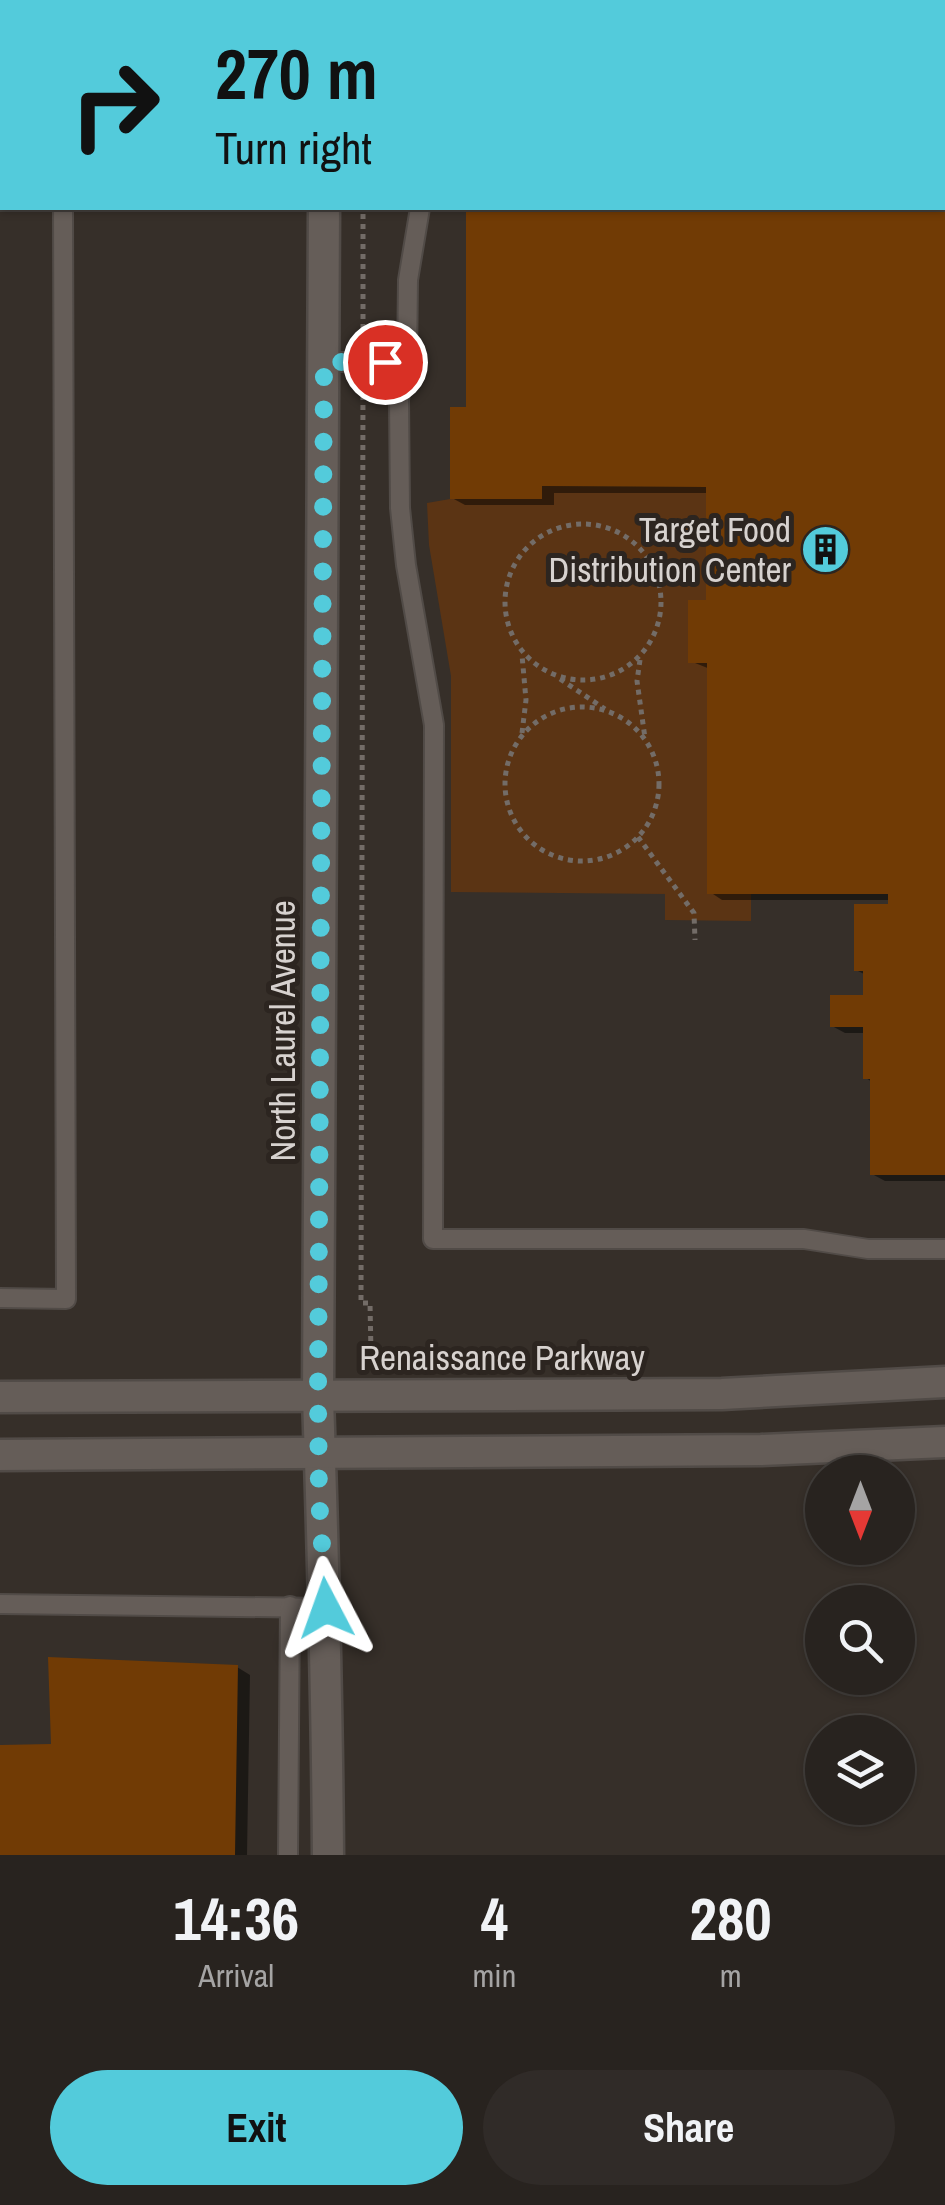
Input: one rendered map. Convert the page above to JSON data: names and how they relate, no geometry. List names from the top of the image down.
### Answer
{
  "streets": {
    "street": ["North Laurel Avenue", "Renaissance Parkway"]
  },
  "crossings": [
    ["North Laurel Avenue", "Renaissance Parkway"]
  ],
  "places": {
    "building": ["Target Food Distribution Center"]
  },
  "north": "bottom",
  "page": {
    "turn": ["270 m", "Turn right"],
    "eta": [
      "14:36",
      "Arrival",
      "4",
      "min",
      "280",
      "m"
    ],
    "buttons": ["Exit", "Share"]
  }
}
